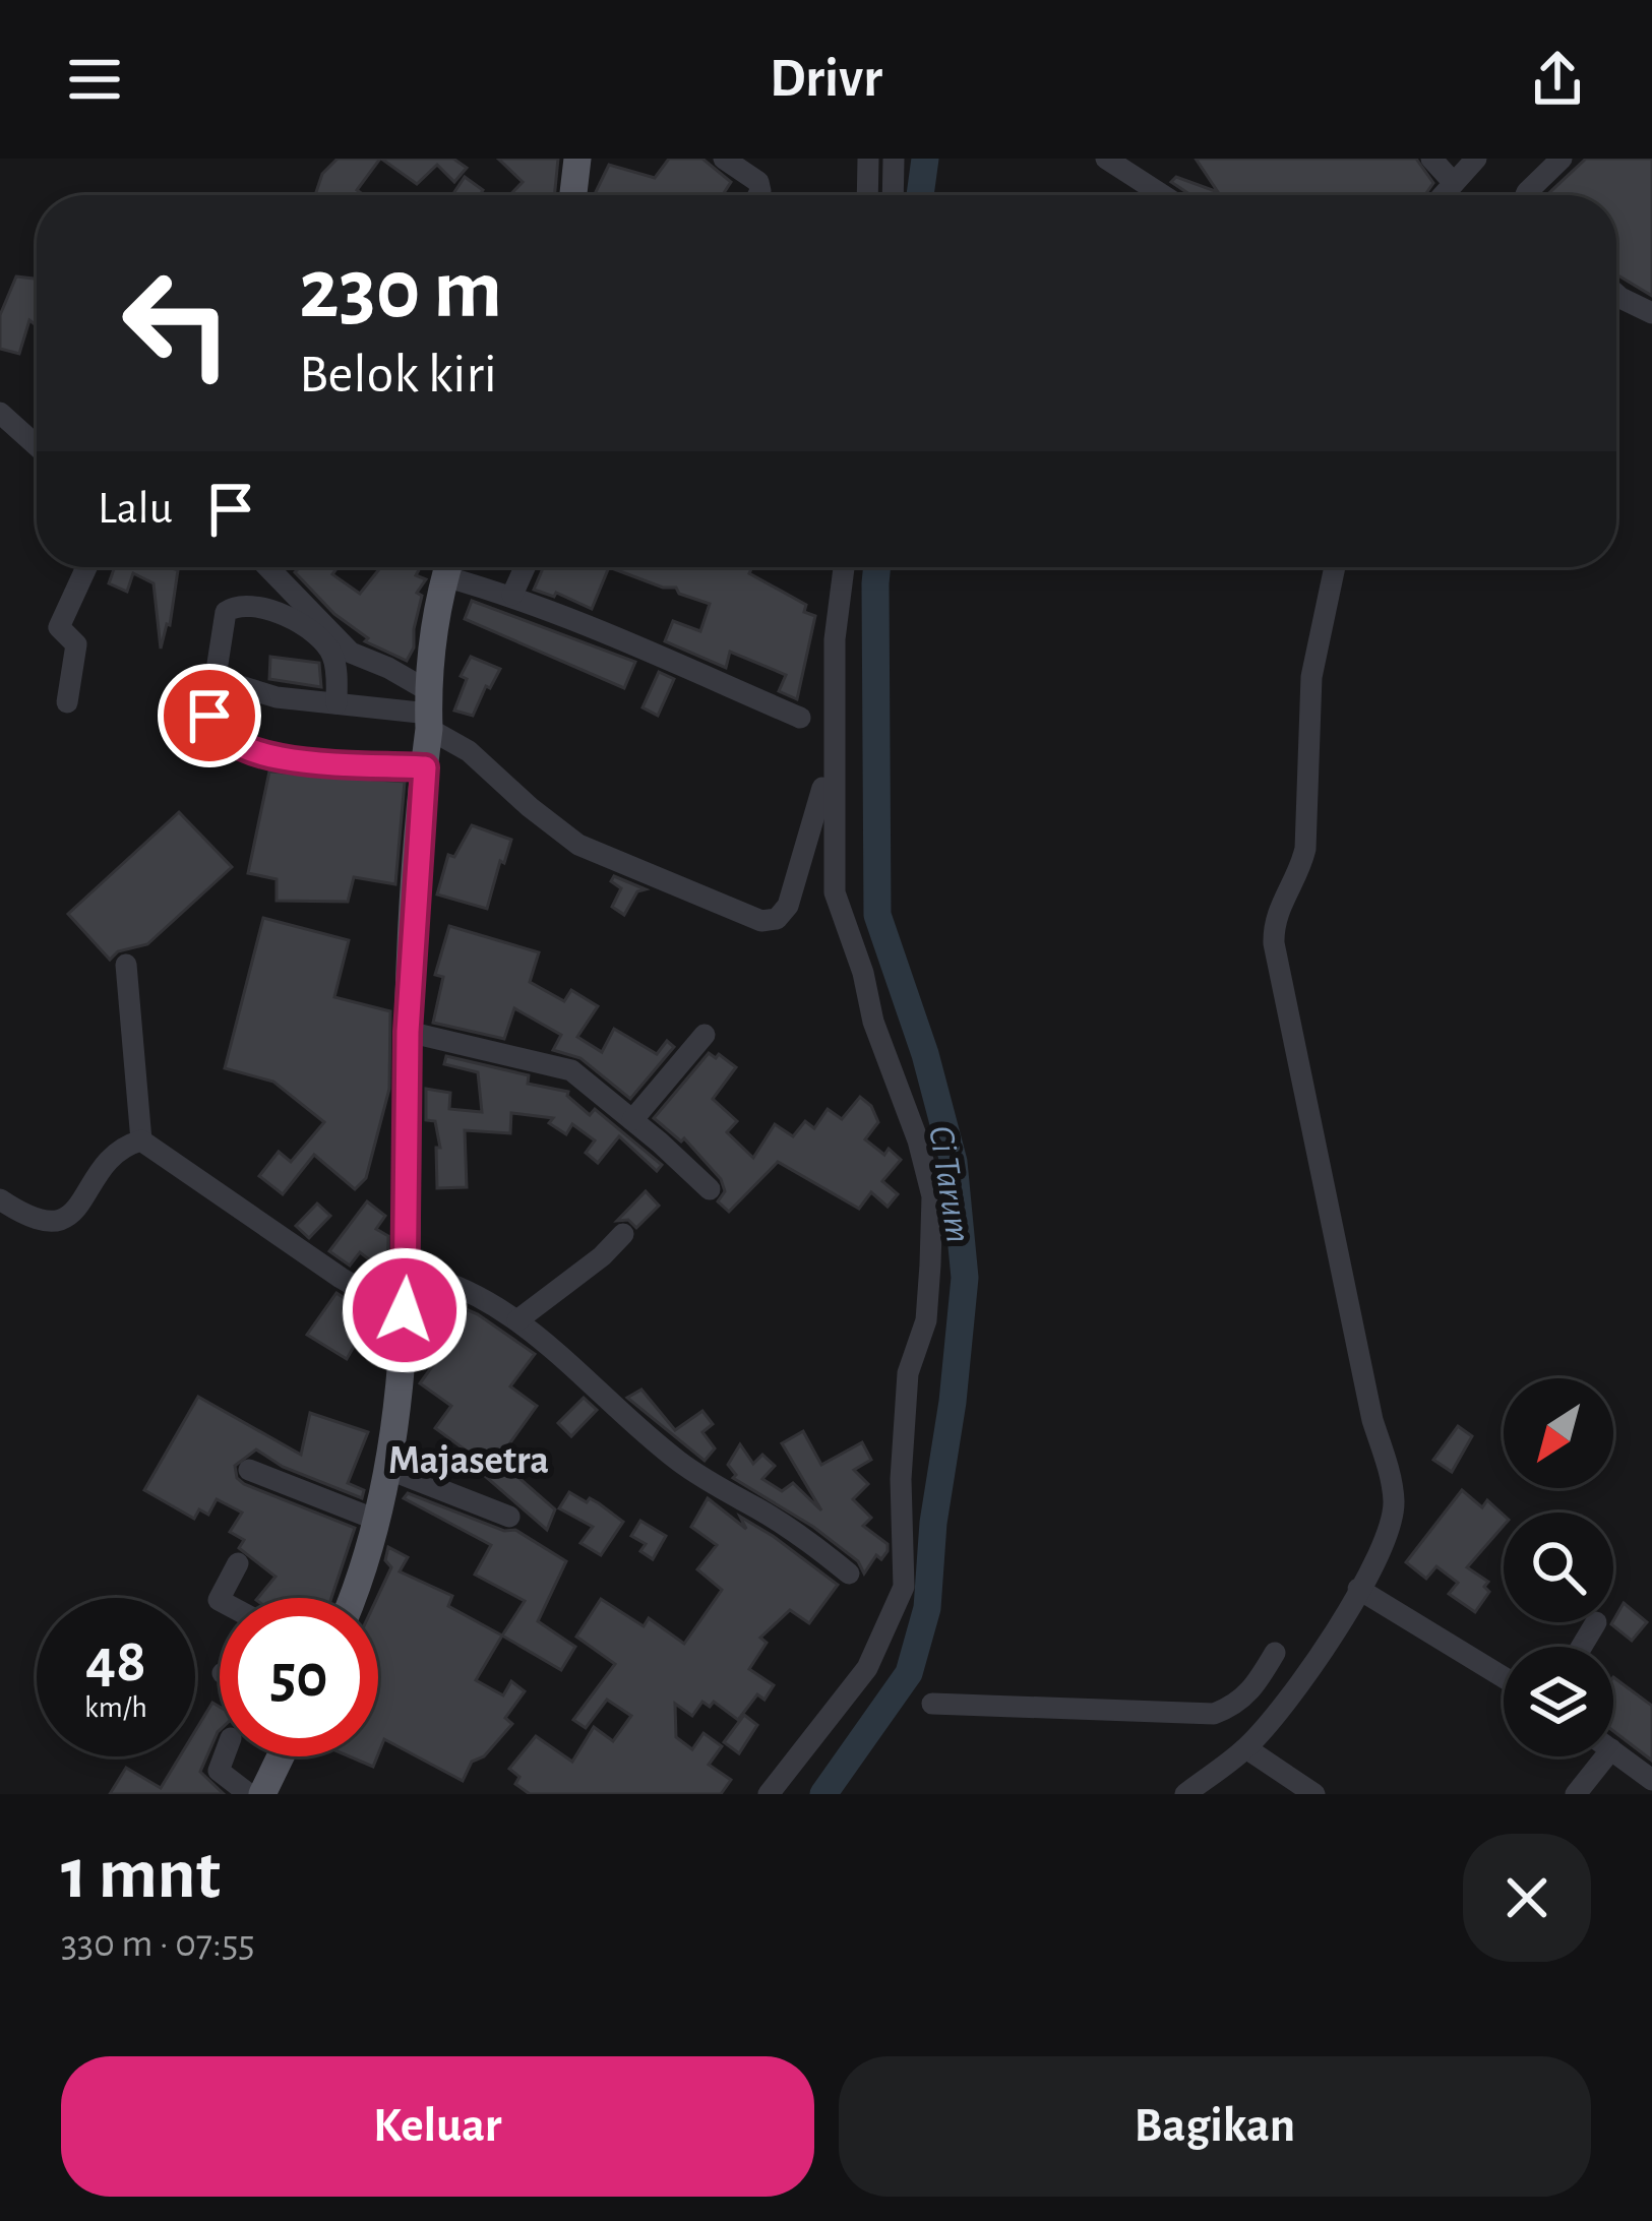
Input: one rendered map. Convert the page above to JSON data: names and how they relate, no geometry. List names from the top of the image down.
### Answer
{
  "districts": ["Majasetra"],
  "water": ["Ci Tarum"],
  "north": "bottom left",
  "page": {
    "header": "Drivr",
    "turn": ["230 m", "Belok kiri"],
    "then": "Lalu",
    "speed": "48 km/h",
    "limit": "50",
    "heading": ["1 mnt", "330 m · 07:55"],
    "buttons": ["Keluar", "Bagikan"]
  }
}
